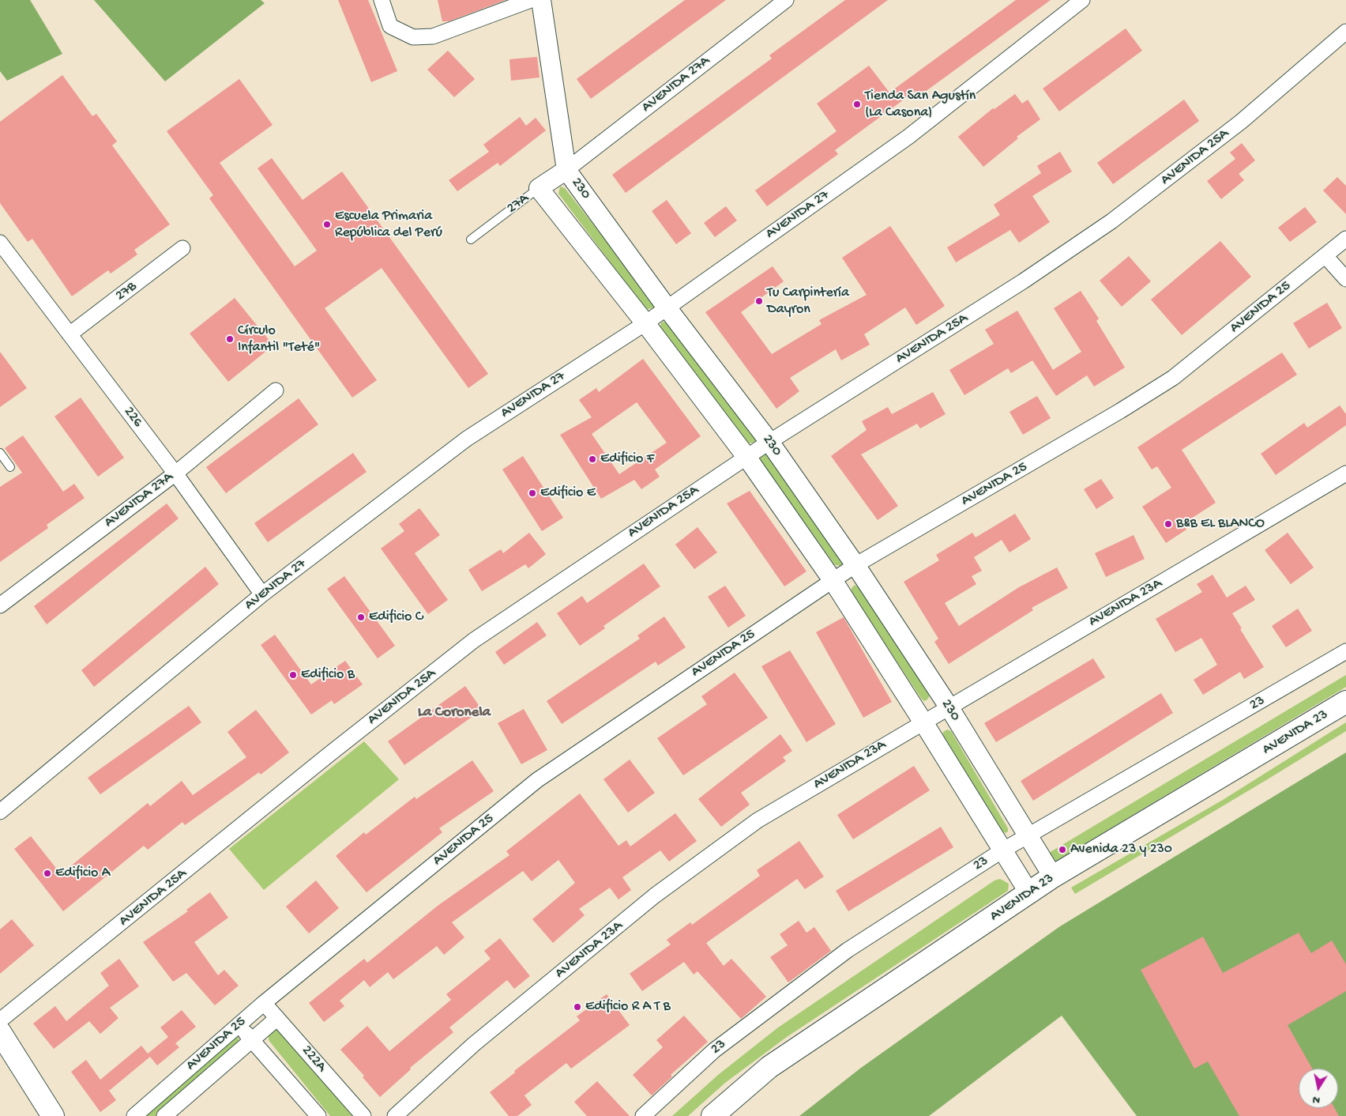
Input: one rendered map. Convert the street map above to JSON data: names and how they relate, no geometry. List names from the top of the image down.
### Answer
{
  "streets": {
    "main road": ["AVENIDA 23"],
    "street": [
      "AVENIDA 27A",
      "AVENIDA 25A",
      "230",
      "27A",
      "AVENIDA 27",
      "27B",
      "AVENIDA 25",
      "226",
      "AVENIDA 23A",
      "23",
      "222A"
    ]
  },
  "crossings": [
    ["AVENIDA 27A", "230"],
    ["AVENIDA 27A", "27A"],
    ["AVENIDA 27A", "226"],
    ["AVENIDA 25A", "230"],
    ["230", "27A"],
    ["230", "AVENIDA 27"],
    ["230", "AVENIDA 25"],
    ["230", "AVENIDA 23A"],
    ["230", "23"],
    ["230", "AVENIDA 23"],
    ["AVENIDA 27", "226"],
    ["27B", "226"],
    ["AVENIDA 25", "222A"]
  ],
  "districts": ["La Coronela"],
  "places": [
    "Tienda San Agustín (La Casona)",
    "Escuela Primaria República del Perú",
    "Tu Carpintería Dayron",
    "Círculo Infantil \"Teté\"",
    "Edificio F",
    "Edificio E",
    "B&B EL BLANCO",
    "Edificio C",
    "Edificio B",
    "Avenida 23 y 230",
    "Edificio A",
    "Edificio R A T B"
  ],
  "north": "bottom"
}
